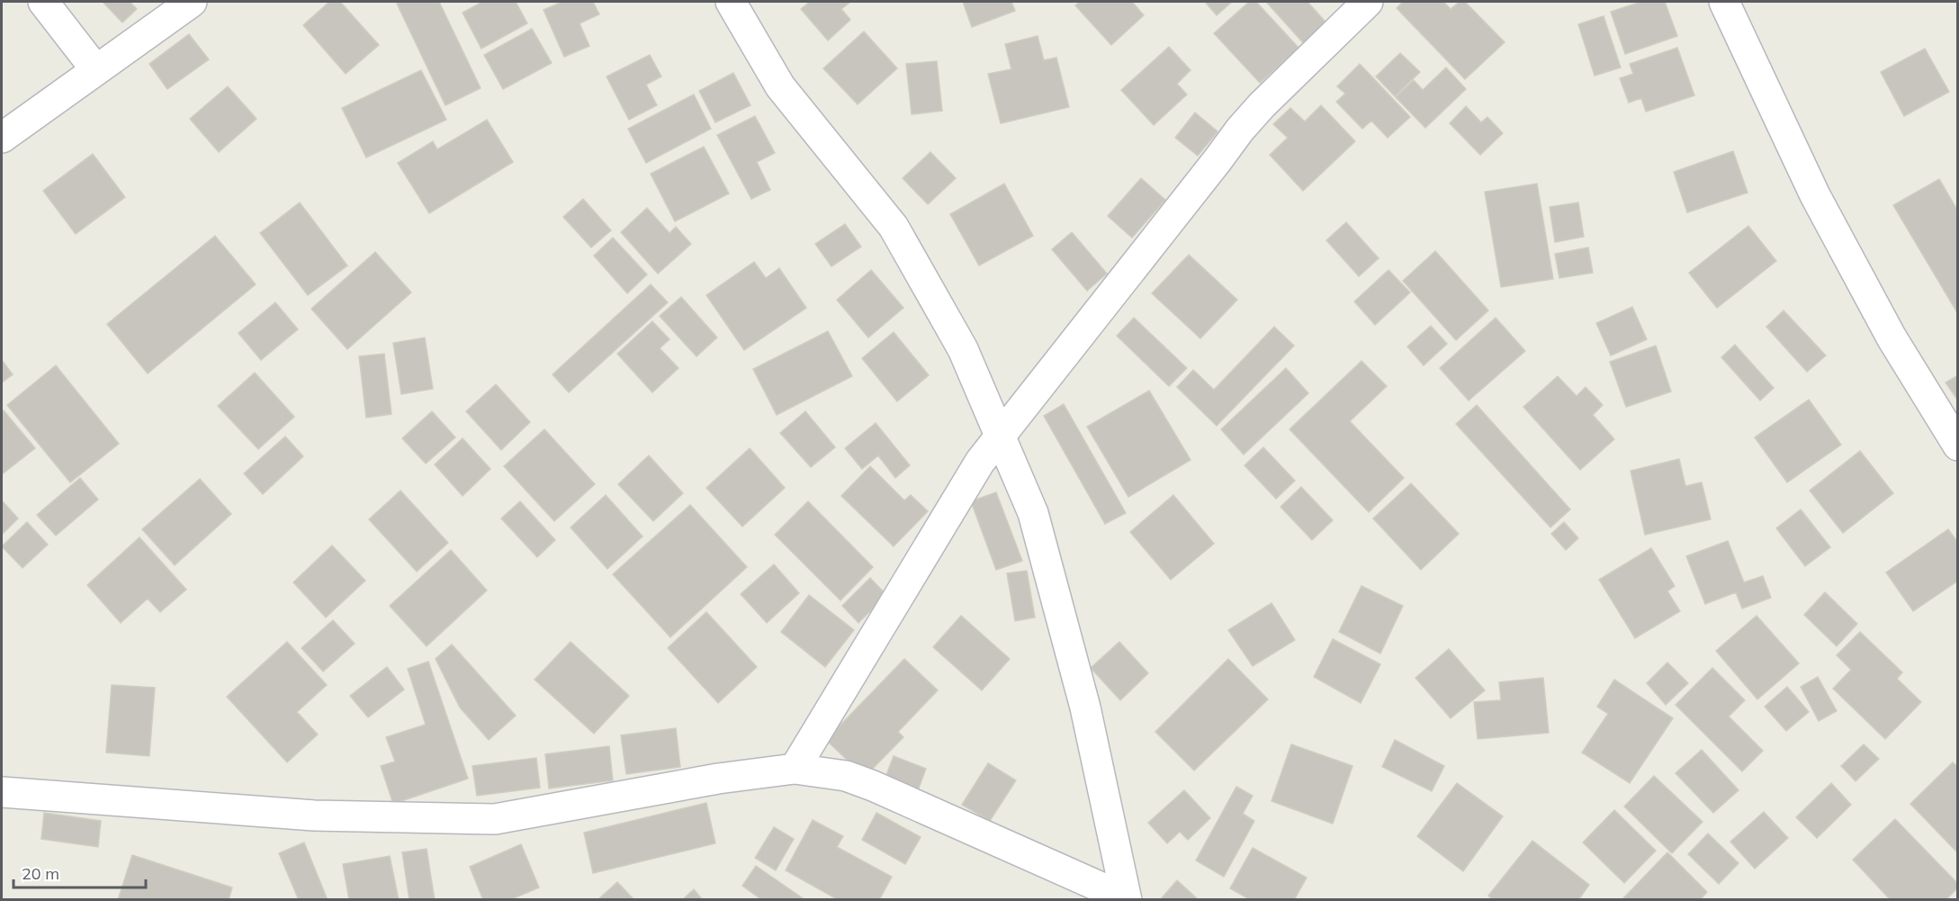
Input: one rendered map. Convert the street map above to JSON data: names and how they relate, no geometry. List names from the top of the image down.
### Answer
{
  "scale_bar": "20 m"
}
